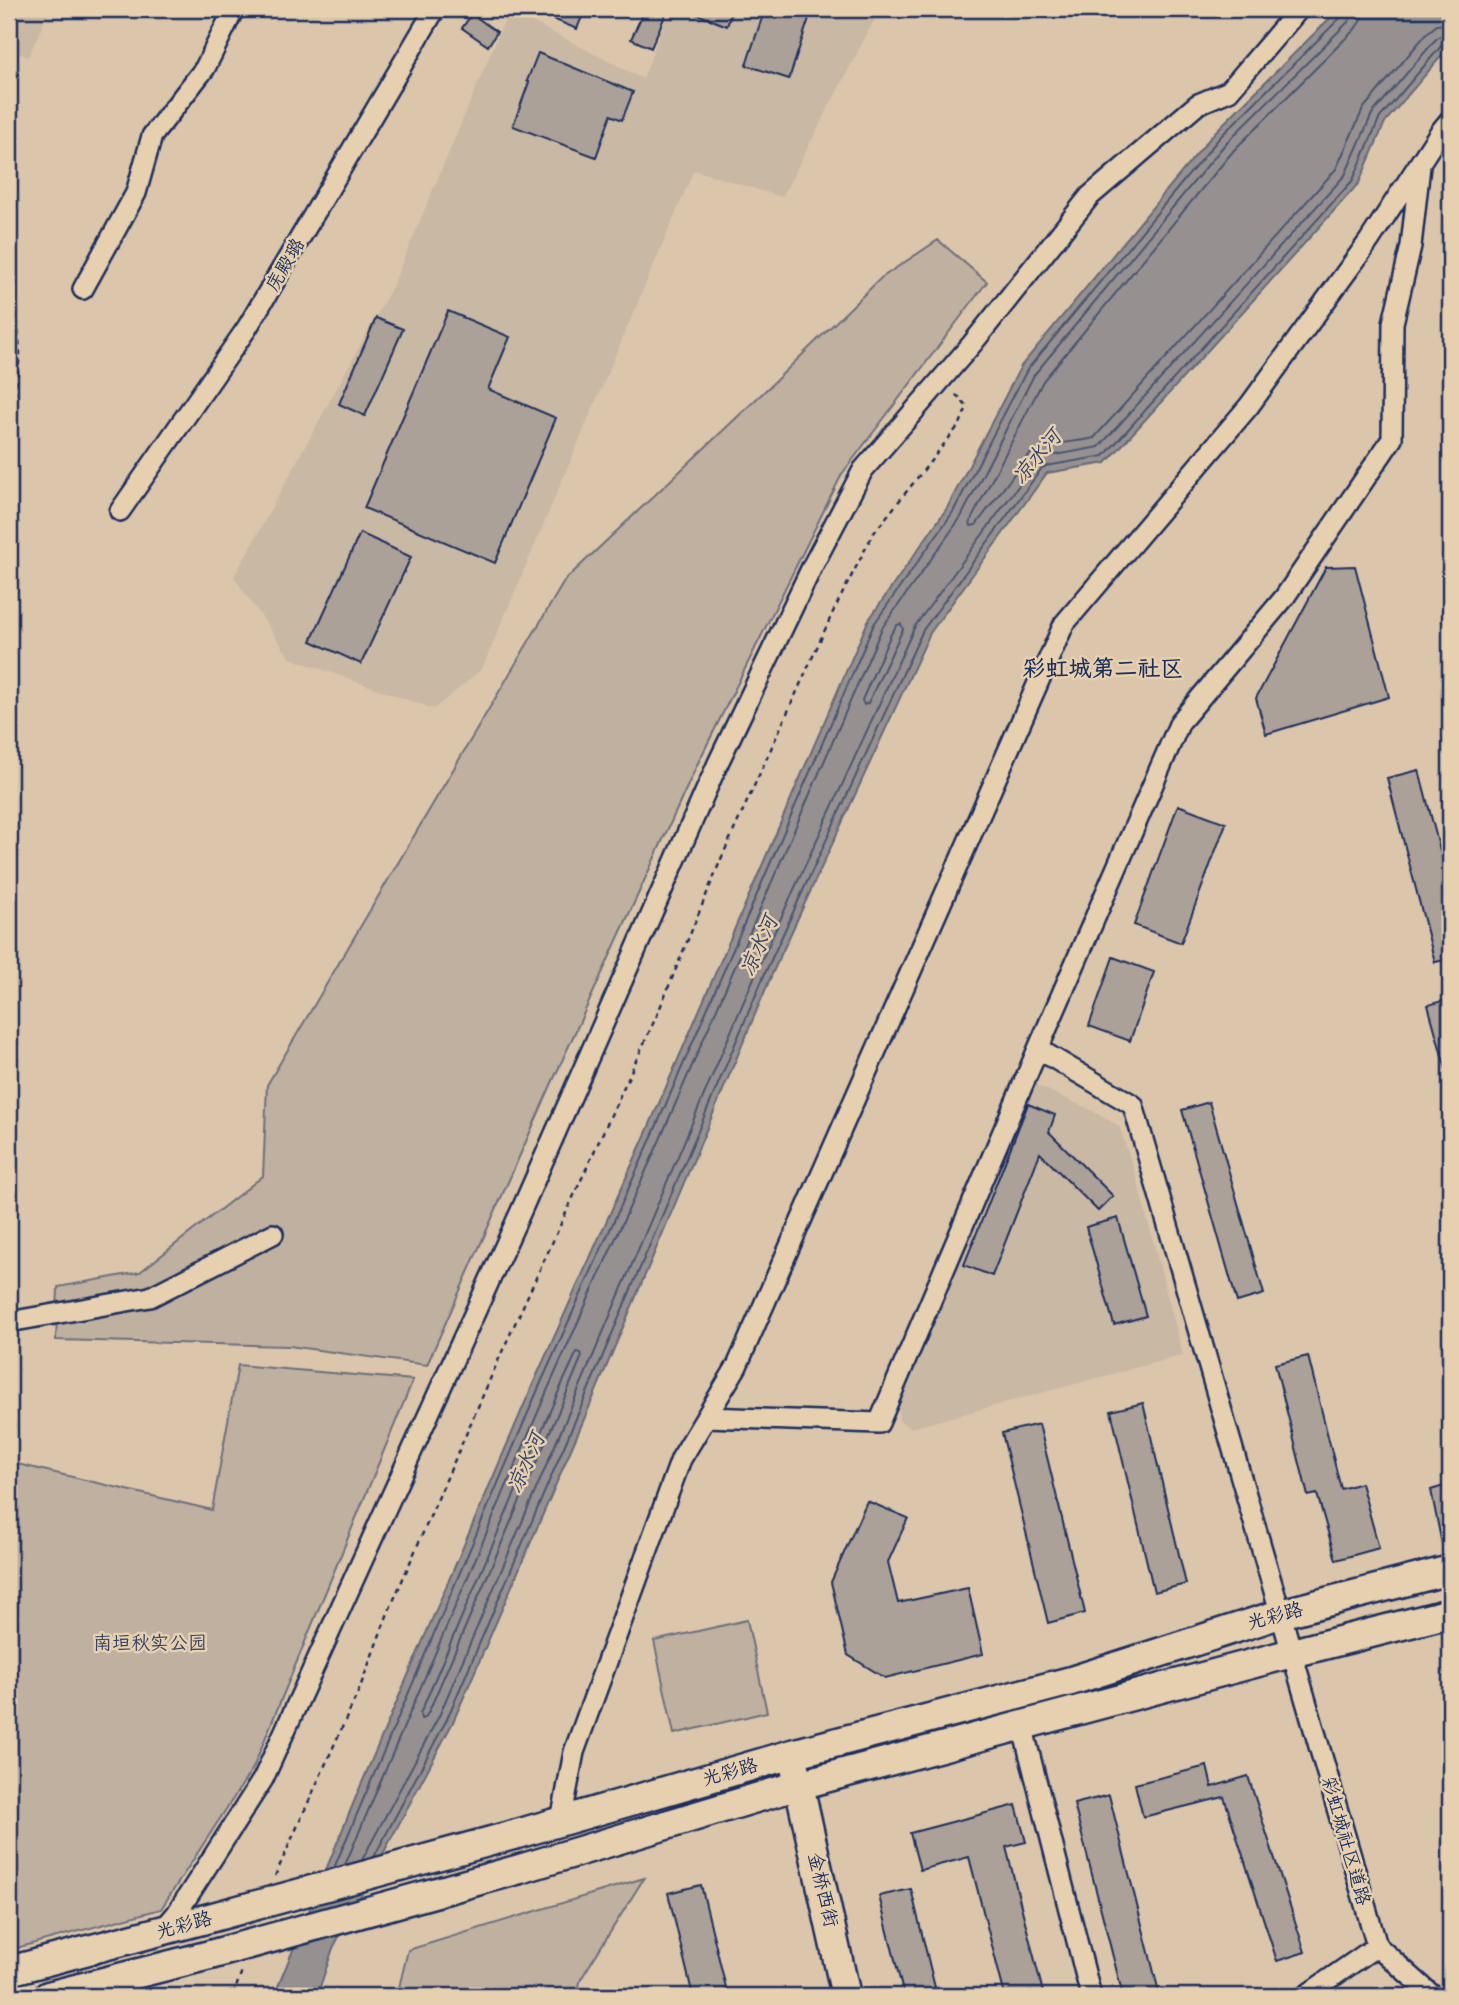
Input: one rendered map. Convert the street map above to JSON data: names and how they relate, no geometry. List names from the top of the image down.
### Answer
{
  "streets": {
    "main road": ["光彩路", "金桥西街"],
    "street": ["庑殿璐", "彩虹城社区道路"]
  },
  "crossings": [
    ["光彩路", "彩虹城社区道路"],
    ["光彩路", "金桥西街"]
  ],
  "districts": ["彩虹城第二社区"],
  "water": ["凉水河"],
  "parks": ["南垣秋实公园"]
}
